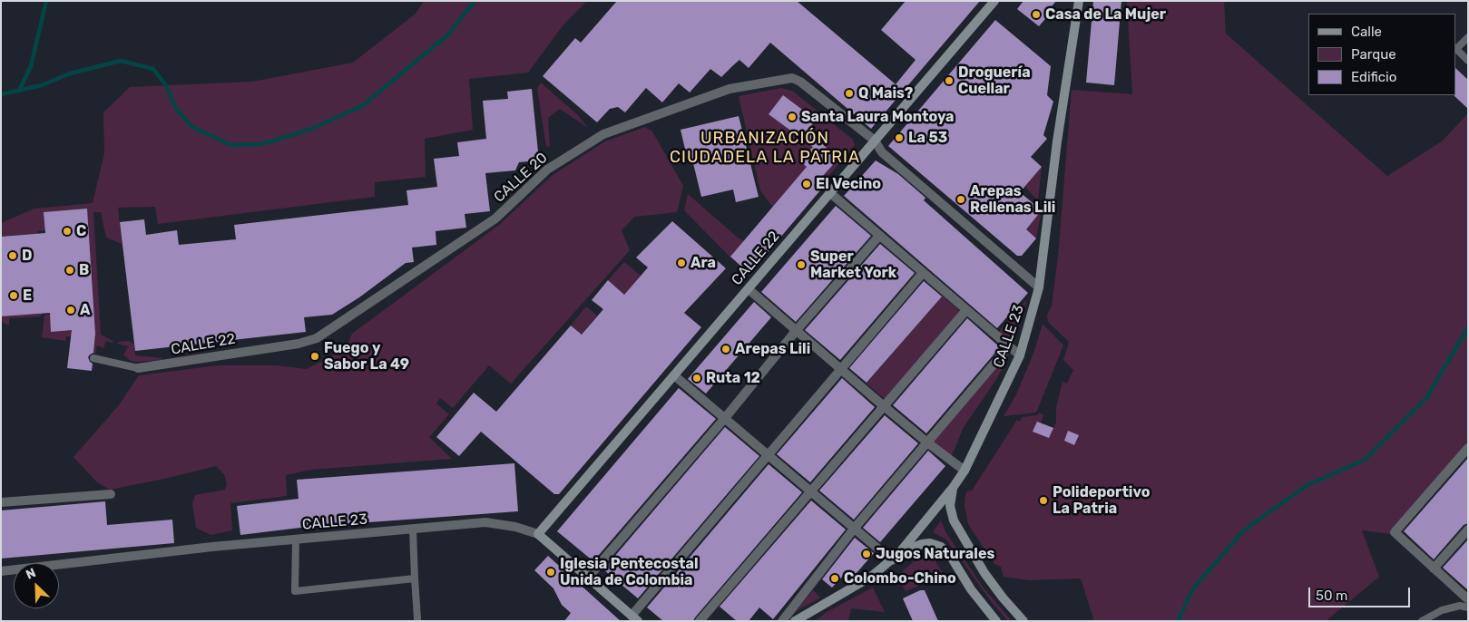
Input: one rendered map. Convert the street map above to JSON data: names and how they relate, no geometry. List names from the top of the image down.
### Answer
{
  "streets": {
    "main road": ["CALLE 22", "CALLE 23"],
    "street": ["CALLE 20"]
  },
  "crossings": [
    ["CALLE 20", "CALLE 22"],
    ["CALLE 22", "CALLE 23"]
  ],
  "districts": ["URBANIZACIÓN CIUDADELA LA PATRIA"],
  "places": [
    "Casa de La Mujer",
    "Droguería Cuellar",
    "Q Mais?",
    "Santa Laura Montoya",
    "La 53",
    "El Vecino",
    "Arepas Rellenas Lili",
    "C",
    "D",
    "Ara",
    "Super Market York",
    "B",
    "E",
    "A",
    "Arepas Lili",
    "Fuego y Sabor La 49",
    "Ruta 12",
    "Polideportivo La Patria",
    "Jugos Naturales",
    "Iglesia Pentecostal Unida de Colombia",
    "Colombo-Chino"
  ],
  "legend": ["Calle", "Parque", "Edificio"],
  "scale_bar": "50 m",
  "north": "top left"
}
